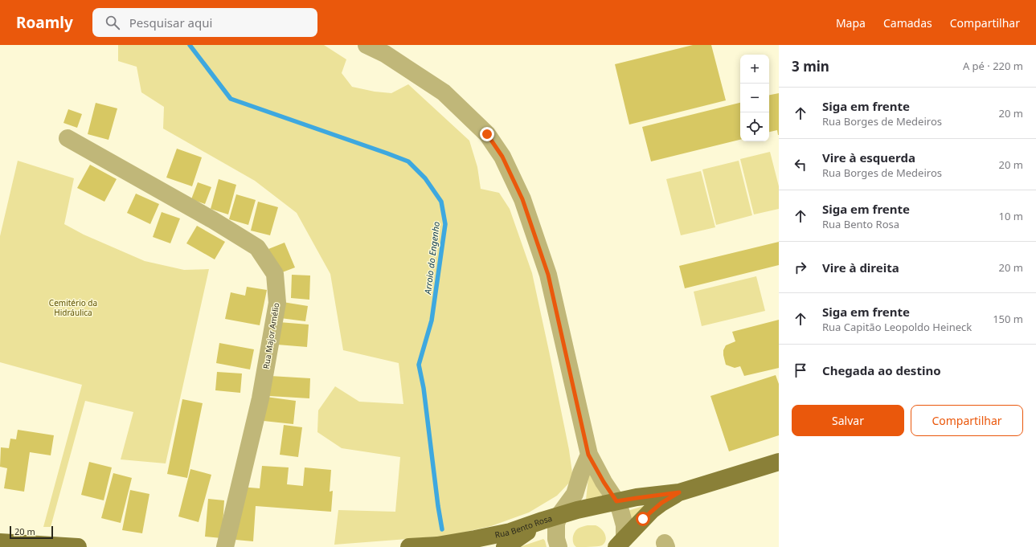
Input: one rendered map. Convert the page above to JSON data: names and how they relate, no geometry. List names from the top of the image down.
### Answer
{
  "streets": {
    "main road": ["Rua Bento Rosa"],
    "street": ["Rua Major Amélio"]
  },
  "water": ["Arroio do Engenho"],
  "parks": ["Cemitério da Hidráulica"],
  "scale_bar": "20 m",
  "page": {
    "header": "Roamly",
    "search": "Pesquisar aqui",
    "nav": ["Mapa", "Camadas", "Compartilhar"],
    "heading": ["3 min", "A pé · 220 m"],
    "map_buttons": ["+", "−"],
    "list": [
      ["Siga em frente", "Rua Borges de Medeiros", "20 m"],
      ["Vire à esquerda", "Rua Borges de Medeiros", "20 m"],
      ["Siga em frente", "Rua Bento Rosa", "10 m"],
      ["Vire à direita", "20 m"],
      ["Siga em frente", "Rua Capitão Leopoldo Heineck", "150 m"],
      "Chegada ao destino"
    ],
    "buttons": ["Salvar", "Compartilhar"],
    "scale": "20 m"
  }
}
